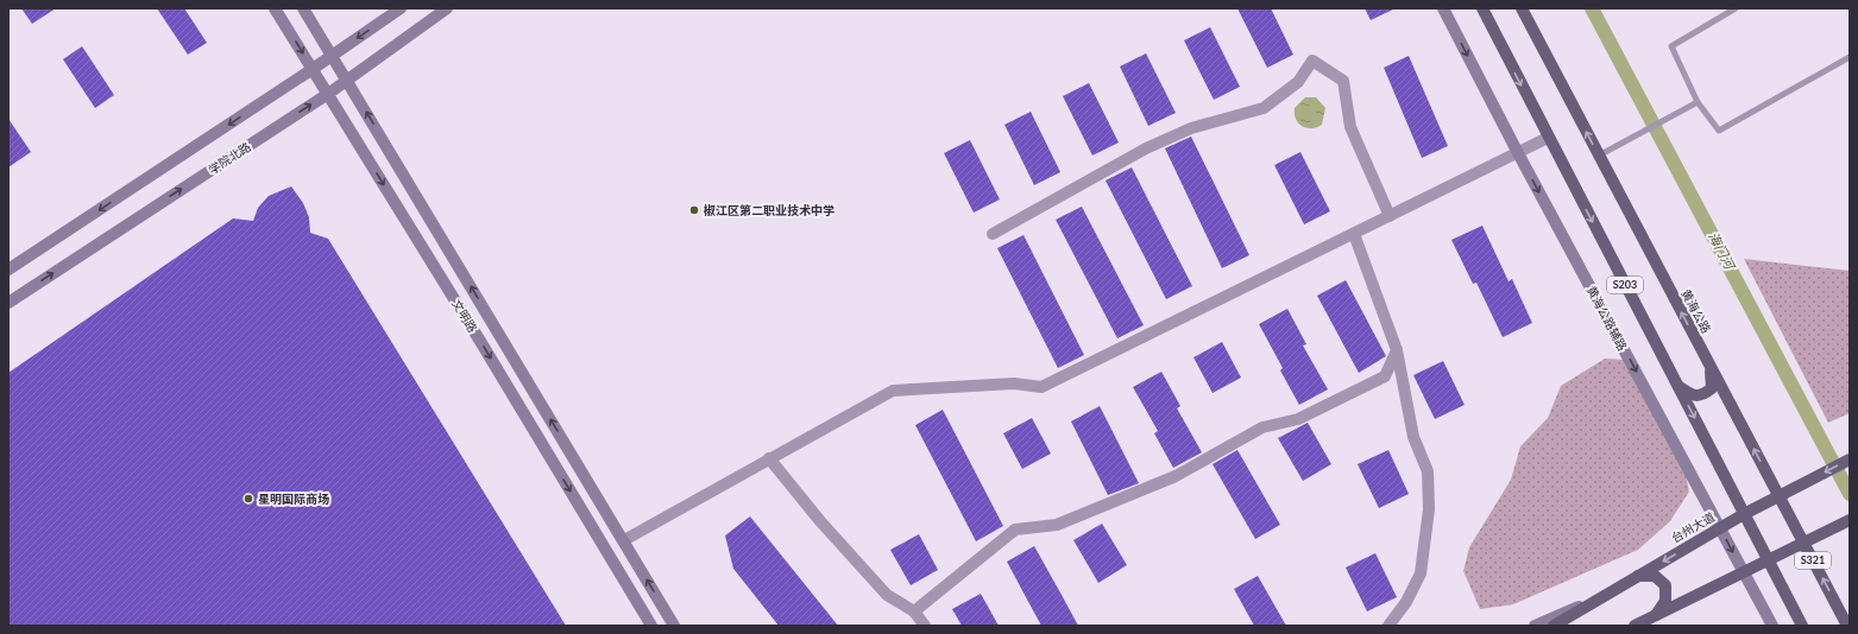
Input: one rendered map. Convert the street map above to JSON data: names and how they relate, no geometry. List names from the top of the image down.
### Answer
{
  "streets": {
    "main road": [
      "学院北路",
      "S203",
      "黄海公路",
      "文明路",
      "黄海公路辅路",
      "台州大道",
      "S321"
    ]
  },
  "crossings": [
    ["学院北路", "文明路"],
    ["S203", "台州大道"],
    ["黄海公路", "台州大道"],
    ["黄海公路辅路", "台州大道"]
  ],
  "water": ["海门河"],
  "places": ["椒江区第二职业技术中学", "星明国际商场"]
}
